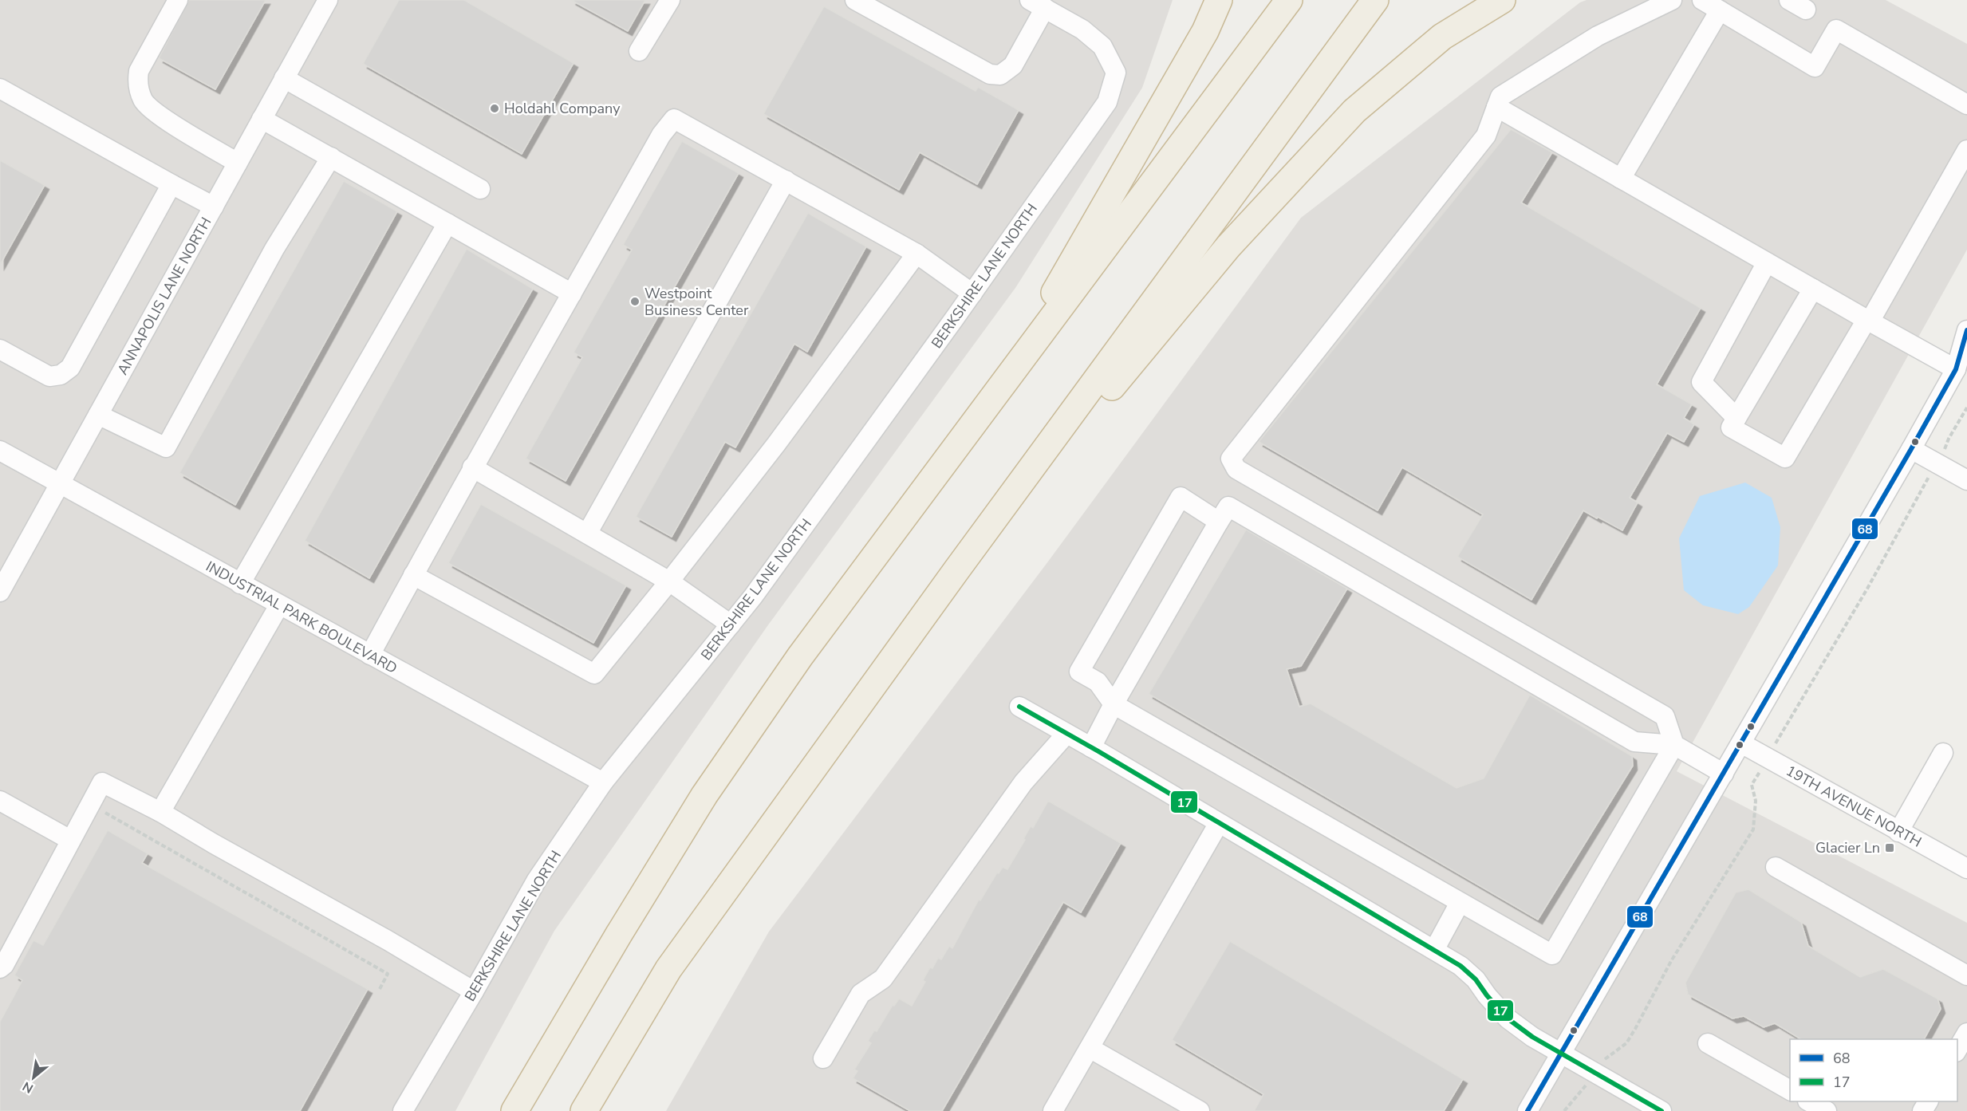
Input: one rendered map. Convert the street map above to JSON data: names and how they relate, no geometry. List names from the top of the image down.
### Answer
{
  "streets": {
    "street": [
      "BERKSHIRE LANE NORTH",
      "ANNAPOLIS LANE NORTH",
      "INDUSTRIAL PARK BOULEVARD",
      "19TH AVENUE NORTH"
    ]
  },
  "crossings": [
    ["BERKSHIRE LANE NORTH", "INDUSTRIAL PARK BOULEVARD"],
    ["ANNAPOLIS LANE NORTH", "INDUSTRIAL PARK BOULEVARD"]
  ],
  "places": {
    "other": ["Holdahl Company", "Westpoint Business Center"],
    "transit": ["Glacier Ln"]
  },
  "lines": ["transit line 68", "transit line 17"],
  "legend": ["68", "17"],
  "north": "bottom left"
}
